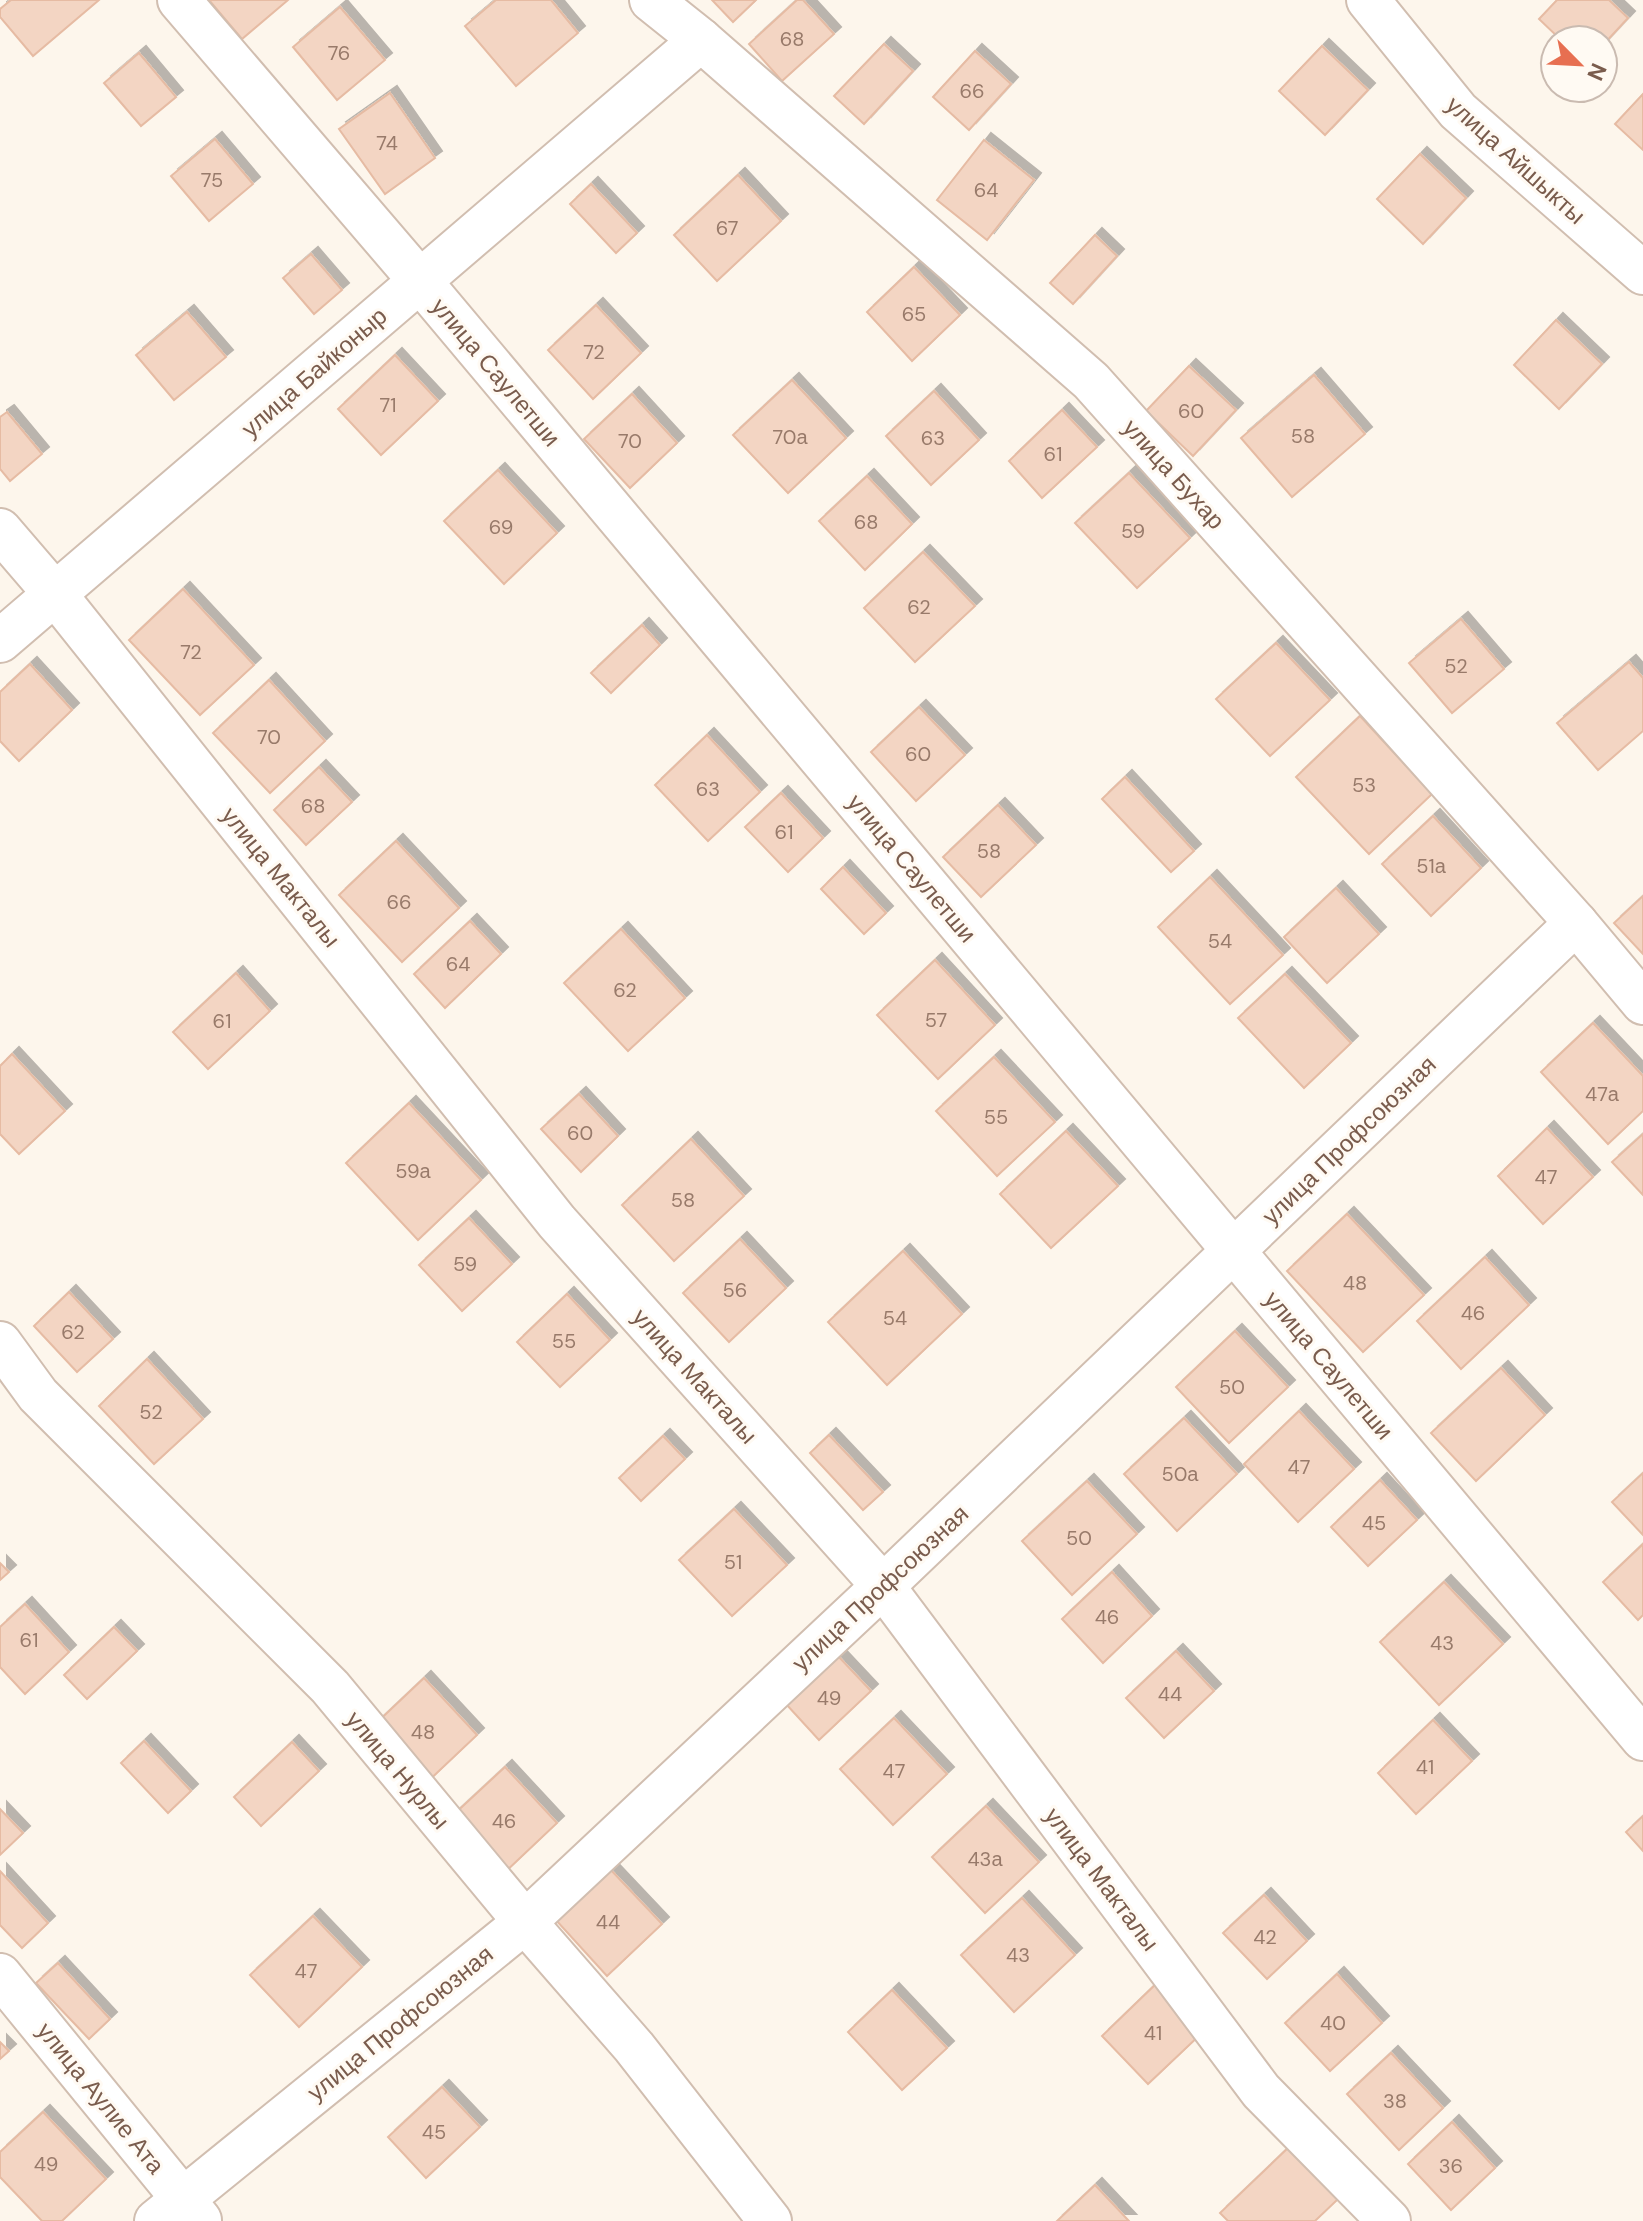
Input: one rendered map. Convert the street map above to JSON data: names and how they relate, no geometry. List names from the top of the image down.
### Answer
{
  "streets": {
    "street": [
      "улица Айшыкты",
      "улица Байконыр",
      "улица Саулетши",
      "улица Бухар",
      "улица Макталы",
      "улица Профсоюзная",
      "улица Нурлы",
      "улица Аулие Ата"
    ]
  },
  "crossings": [
    ["улица Байконыр", "улица Саулетши"],
    ["улица Байконыр", "улица Бухар"],
    ["улица Байконыр", "улица Макталы"],
    ["улица Саулетши", "улица Профсоюзная"],
    ["улица Бухар", "улица Профсоюзная"],
    ["улица Макталы", "улица Профсоюзная"],
    ["улица Профсоюзная", "улица Нурлы"],
    ["улица Профсоюзная", "улица Аулие Ата"]
  ],
  "house_numbers": [
    "68",
    "76",
    "66",
    "74",
    "75",
    "64",
    "67",
    "65",
    "72",
    "71",
    "60",
    "58",
    "70а",
    "63",
    "70",
    "61",
    "68",
    "69",
    "59",
    "62",
    "72",
    "52",
    "70",
    "60",
    "53",
    "63",
    "68",
    "61",
    "58",
    "51а",
    "66",
    "54",
    "64",
    "62",
    "57",
    "61",
    "47а",
    "55",
    "60",
    "59а",
    "47",
    "58",
    "59",
    "48",
    "56",
    "46",
    "54",
    "62",
    "55",
    "50",
    "52",
    "47",
    "50а",
    "45",
    "50",
    "51",
    "46",
    "61",
    "43",
    "44",
    "49",
    "48",
    "41",
    "47",
    "46",
    "43а",
    "44",
    "42",
    "43",
    "47",
    "40",
    "41",
    "38",
    "45",
    "49",
    "36"
  ],
  "north": "bottom right"
}
